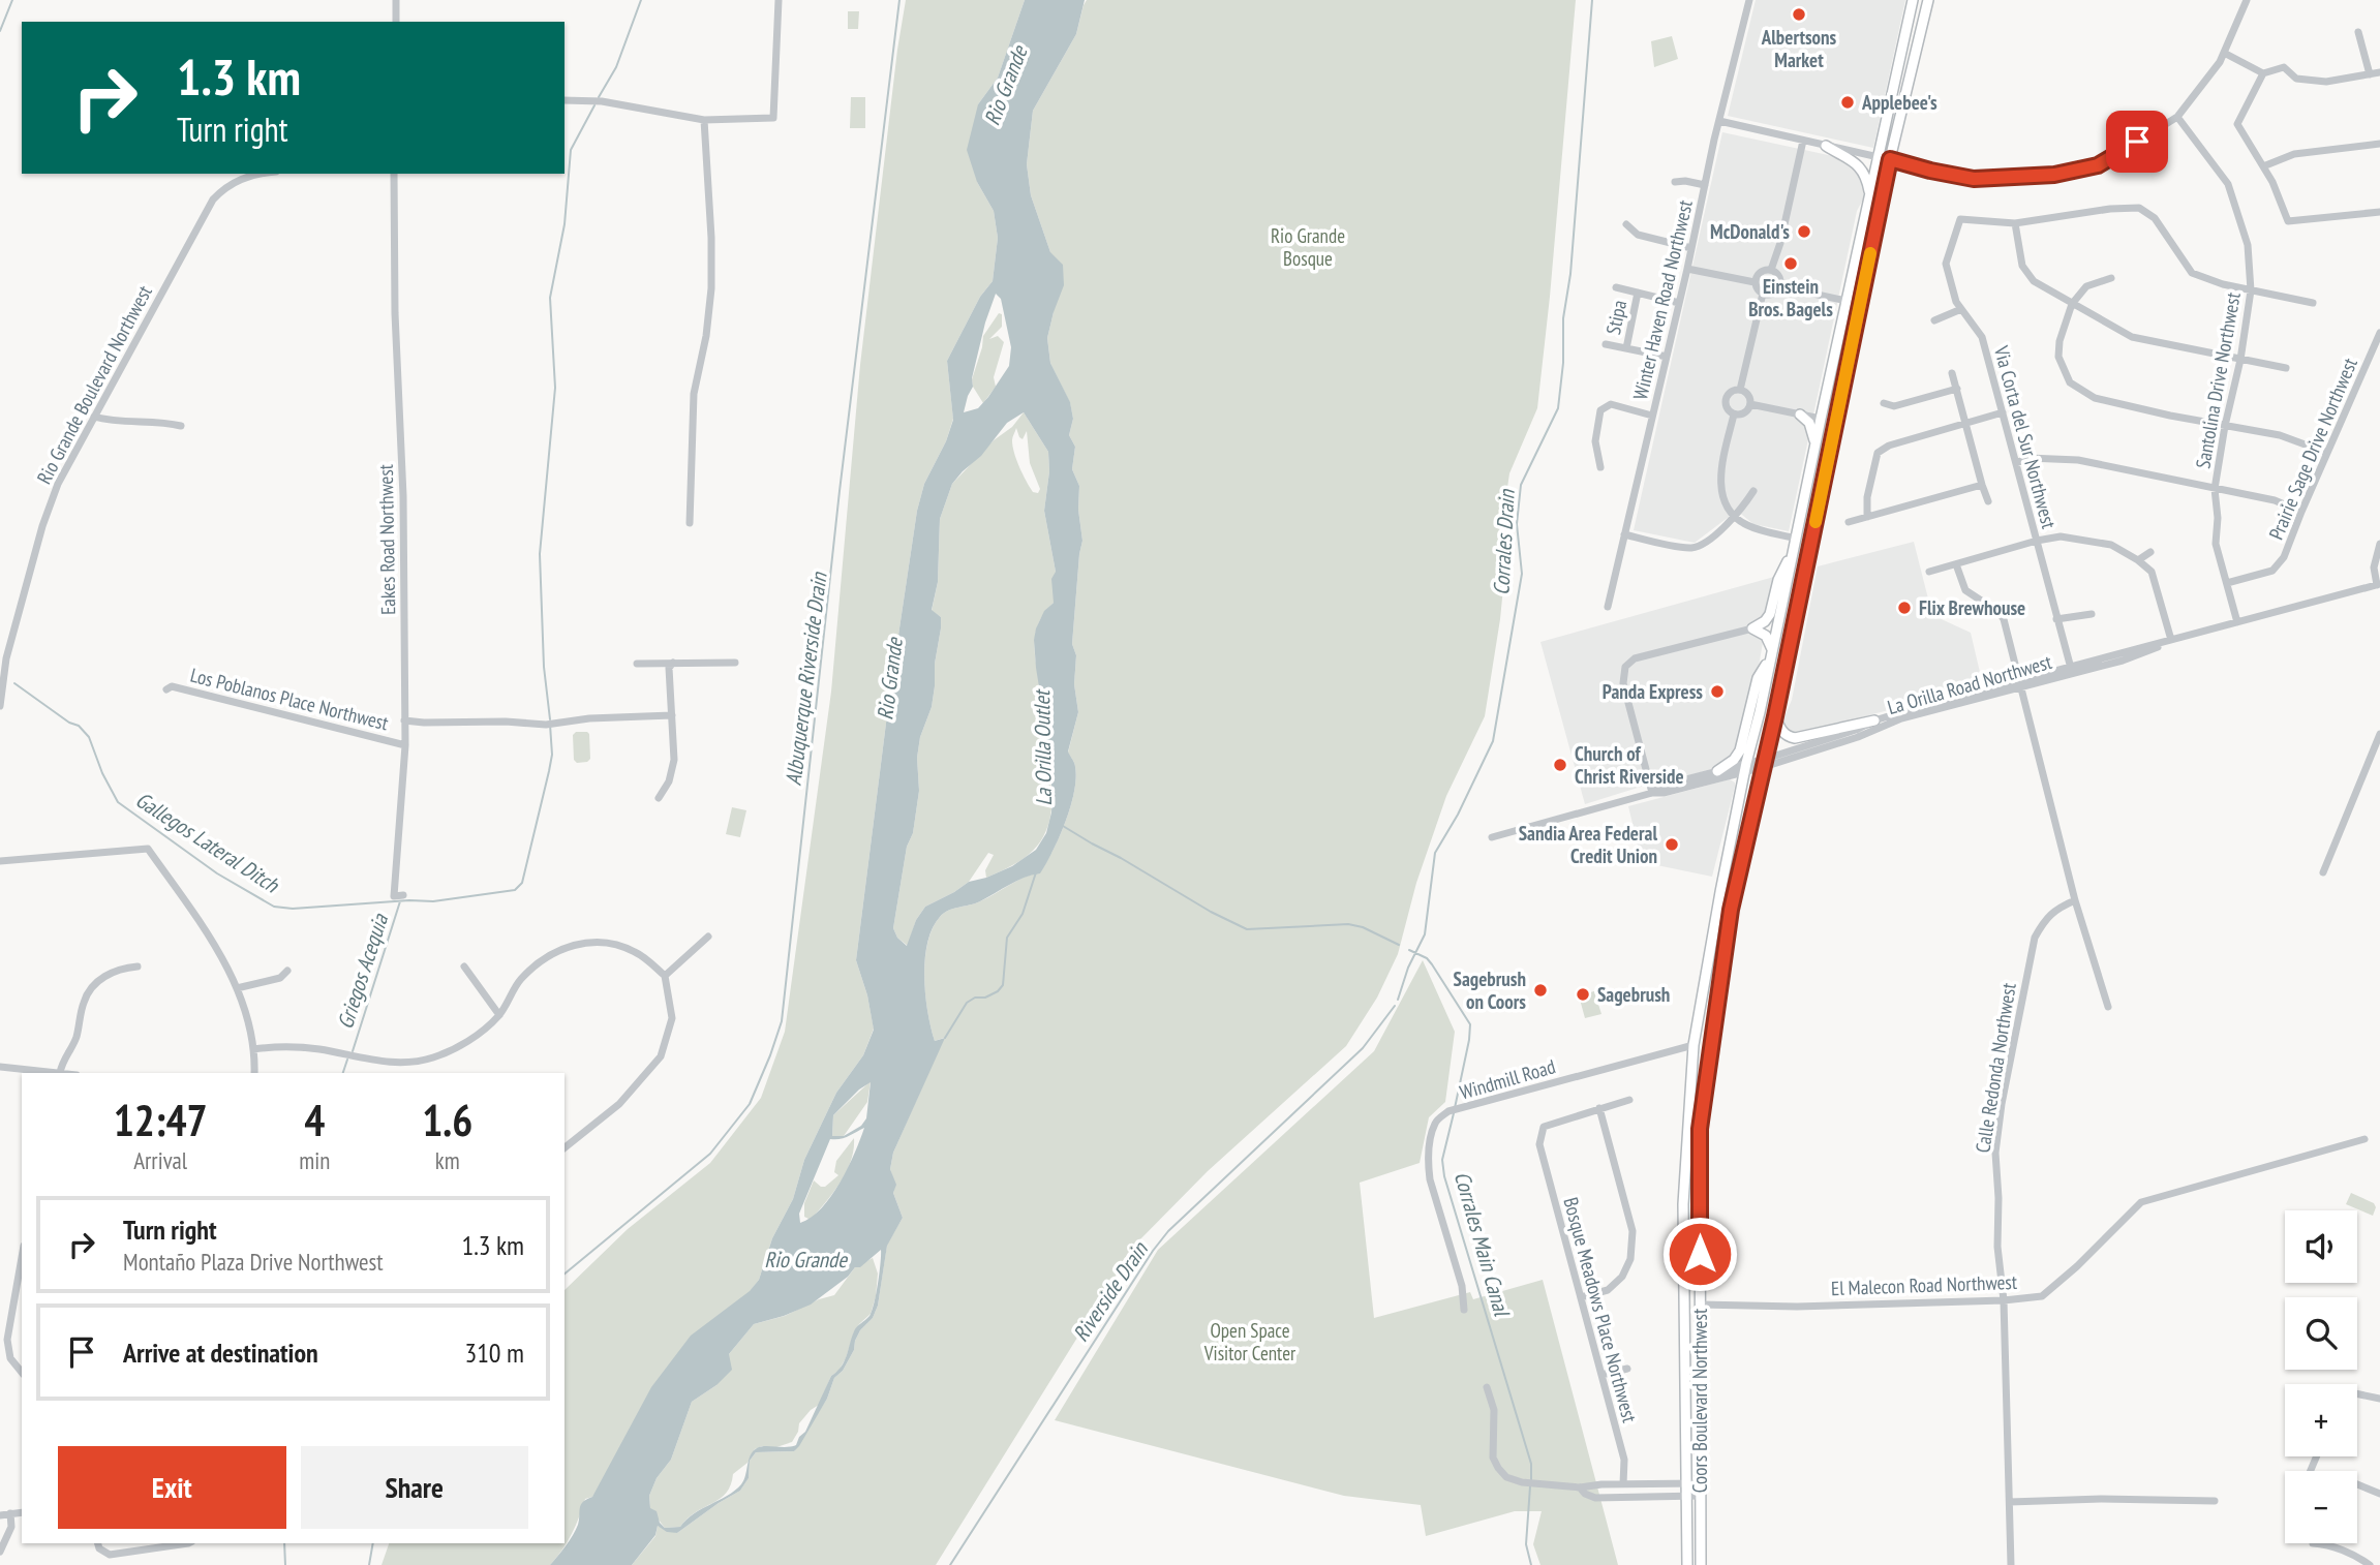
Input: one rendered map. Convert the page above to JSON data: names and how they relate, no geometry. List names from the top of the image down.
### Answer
{
  "streets": {
    "main road": ["Coors Boulevard Northwest"],
    "street": [
      "Winter Haven Road Northwest",
      "Stipa",
      "Santolina Drive Northwest",
      "Rio Grande Boulevard Northwest",
      "Via Corta del Sur Northwest",
      "Prairie Sage Drive Northwest",
      "Eakes Road Northwest",
      "La Orilla Road Northwest",
      "Los Poblanos Place Northwest",
      "Calle Redonda Northwest",
      "Windmill Road",
      "El Malecon Road Northwest",
      "Bosque Meadows Place Northwest"
    ]
  },
  "crossings": [
    ["Santolina Drive Northwest", "Prairie Sage Drive Northwest"],
    ["Santolina Drive Northwest", "La Orilla Road Northwest"],
    ["Via Corta del Sur Northwest", "La Orilla Road Northwest"],
    ["Eakes Road Northwest", "Los Poblanos Place Northwest"],
    ["La Orilla Road Northwest", "Coors Boulevard Northwest"],
    ["Calle Redonda Northwest", "El Malecon Road Northwest"],
    ["Windmill Road", "Coors Boulevard Northwest"],
    ["El Malecon Road Northwest", "Coors Boulevard Northwest"]
  ],
  "water": [
    "Rio Grande",
    "Corrales Drain",
    "Albuquerque Riverside Drain",
    "La Orilla Outlet",
    "Gallegos Lateral Ditch",
    "Griegos Acequia",
    "Corrales Main Canal",
    "Riverside Drain"
  ],
  "parks": ["Rio Grande Bosque", "Open Space Visitor Center"],
  "places": [
    "Albertsons Market",
    "Applebee's",
    "McDonald's",
    "Einstein Bros. Bagels",
    "Flix Brewhouse",
    "Panda Express",
    "Church of Christ Riverside",
    "Sandia Area Federal Credit Union",
    "Sagebrush on Coors",
    "Sagebrush"
  ],
  "page": {
    "turn": ["1.3 km", "Turn right"],
    "eta": [
      "12:47",
      "Arrival",
      "4",
      "min",
      "1.6",
      "km"
    ],
    "list": [
      {
        "name": "Turn right",
        "note": "Montaño Plaza Drive Northwest",
        "value": "1.3 km"
      },
      {
        "name": "Arrive at destination",
        "value": "310 m"
      }
    ],
    "map_buttons": ["+", "−"],
    "buttons": ["Exit", "Share"]
  }
}
